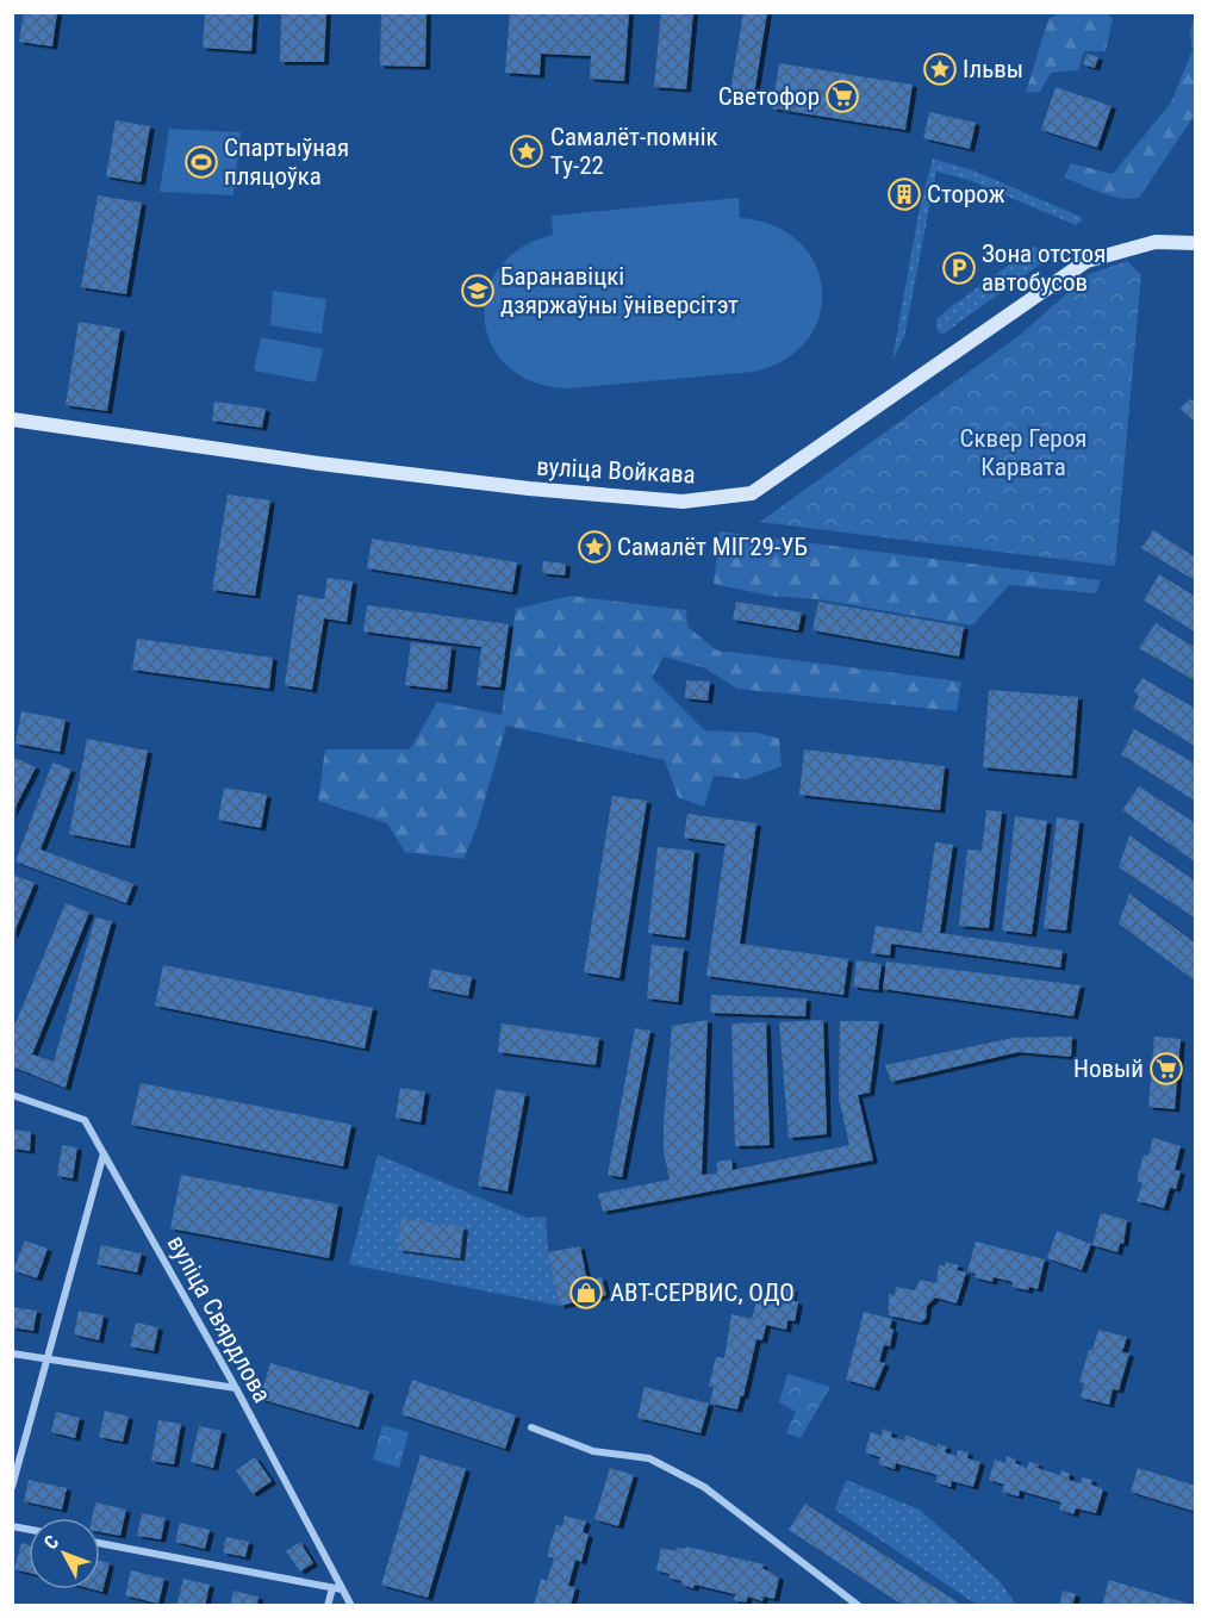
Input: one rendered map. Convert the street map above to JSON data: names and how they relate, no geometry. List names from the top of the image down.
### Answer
{
  "streets": {
    "main road": ["вуліца Войкава"],
    "street": ["вуліца Свярдлова"]
  },
  "parks": ["Сквер Героя Карвата"],
  "places": {
    "place": ["Ільвы", "Самалёт-помнік Ту-22", "Самалёт МІГ29-УБ"],
    "supermarket": ["Светофор", "Новый"],
    "sports": ["Спартыўная пляцоўка"],
    "building": ["Сторож"],
    "parking": ["Зона отстоя автобусов"],
    "school or university": ["Баранавіцкі дзяржаўны ўніверсітэт"],
    "shop": ["АВТ-СЕРВИС, ОДО"]
  },
  "north": "top left"
}
